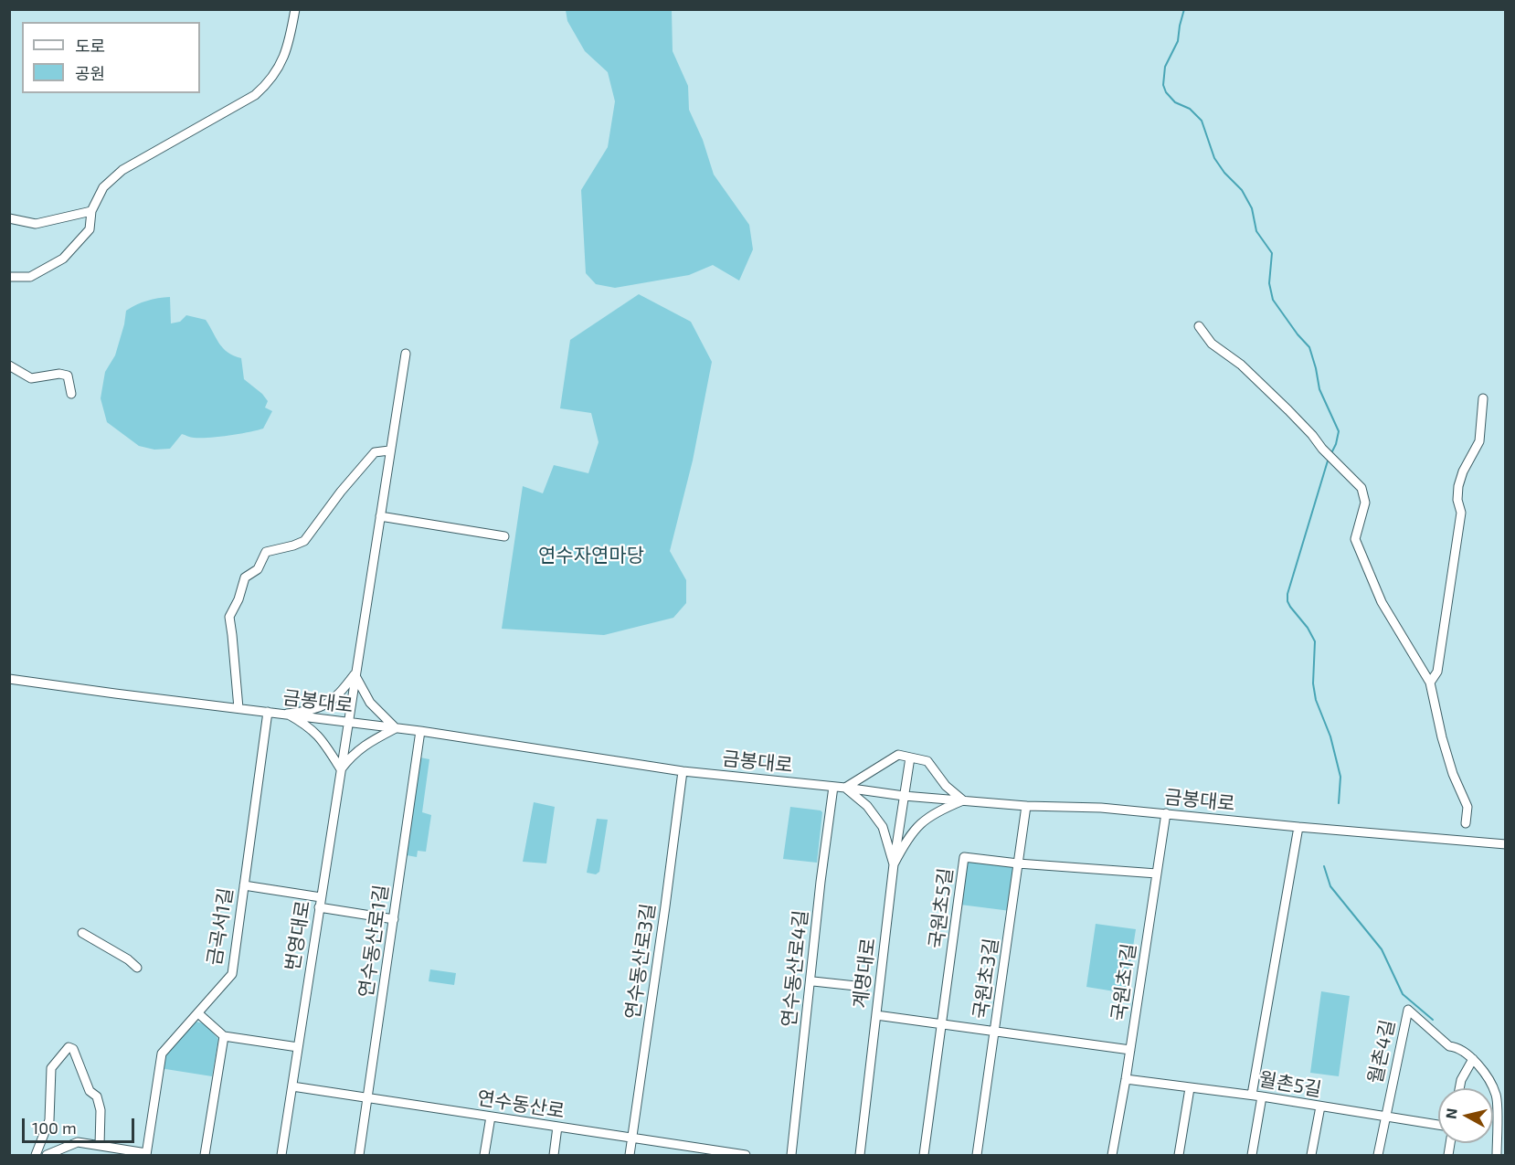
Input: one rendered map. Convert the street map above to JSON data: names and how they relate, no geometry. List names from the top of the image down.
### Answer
{
  "streets": {
    "street": [
      "금봉대로",
      "국원초5길",
      "금곡서1길",
      "번영대로",
      "연수동산로1길",
      "연수동산로3길",
      "연수동산로4길",
      "계명대로",
      "국원초3길",
      "국원초1길",
      "월촌4길",
      "월촌5길",
      "연수동산로"
    ]
  },
  "crossings": [
    ["금봉대로", "금곡서1길"],
    ["금봉대로", "번영대로"],
    ["금봉대로", "연수동산로1길"],
    ["금봉대로", "연수동산로3길"],
    ["금봉대로", "연수동산로4길"],
    ["금봉대로", "계명대로"],
    ["금봉대로", "국원초3길"],
    ["금봉대로", "국원초1길"],
    ["국원초5길", "국원초3길"],
    ["국원초5길", "국원초1길"],
    ["번영대로", "연수동산로"],
    ["연수동산로1길", "연수동산로"],
    ["연수동산로3길", "연수동산로"],
    ["국원초1길", "월촌5길"],
    ["월촌4길", "월촌5길"]
  ],
  "parks": ["연수자연마당"],
  "legend": ["도로", "공원"],
  "scale_bar": "100 m",
  "north": "left"
}
